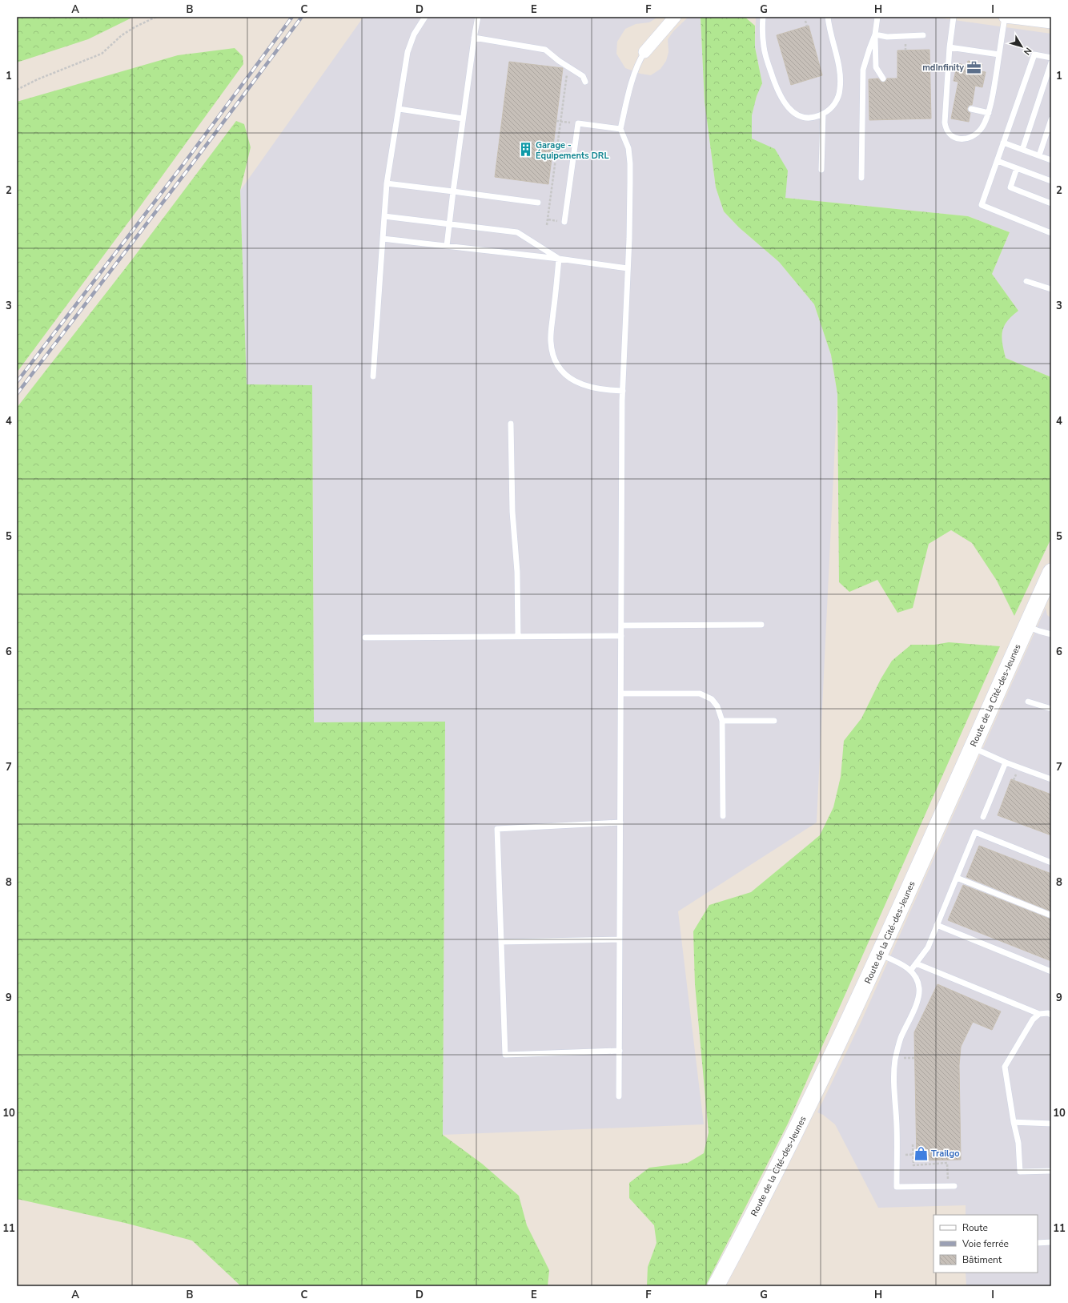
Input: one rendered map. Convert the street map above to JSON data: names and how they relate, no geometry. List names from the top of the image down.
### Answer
{
  "streets": {
    "main road": ["Route de la Cité-des-Jeunes"]
  },
  "places": {
    "office": ["mdInfinity"],
    "building": ["Garage - Équipements DRL"],
    "shop": ["Trailgo"]
  },
  "legend": ["Route", "Voie ferrée", "Bâtiment"],
  "north": "bottom right",
  "grid": {
    "columns": [
      "A",
      "B",
      "C",
      "D",
      "E",
      "F",
      "G",
      "H",
      "I"
    ],
    "rows": [
      "1",
      "2",
      "3",
      "4",
      "5",
      "6",
      "7",
      "8",
      "9",
      "10",
      "11"
    ]
  }
}
